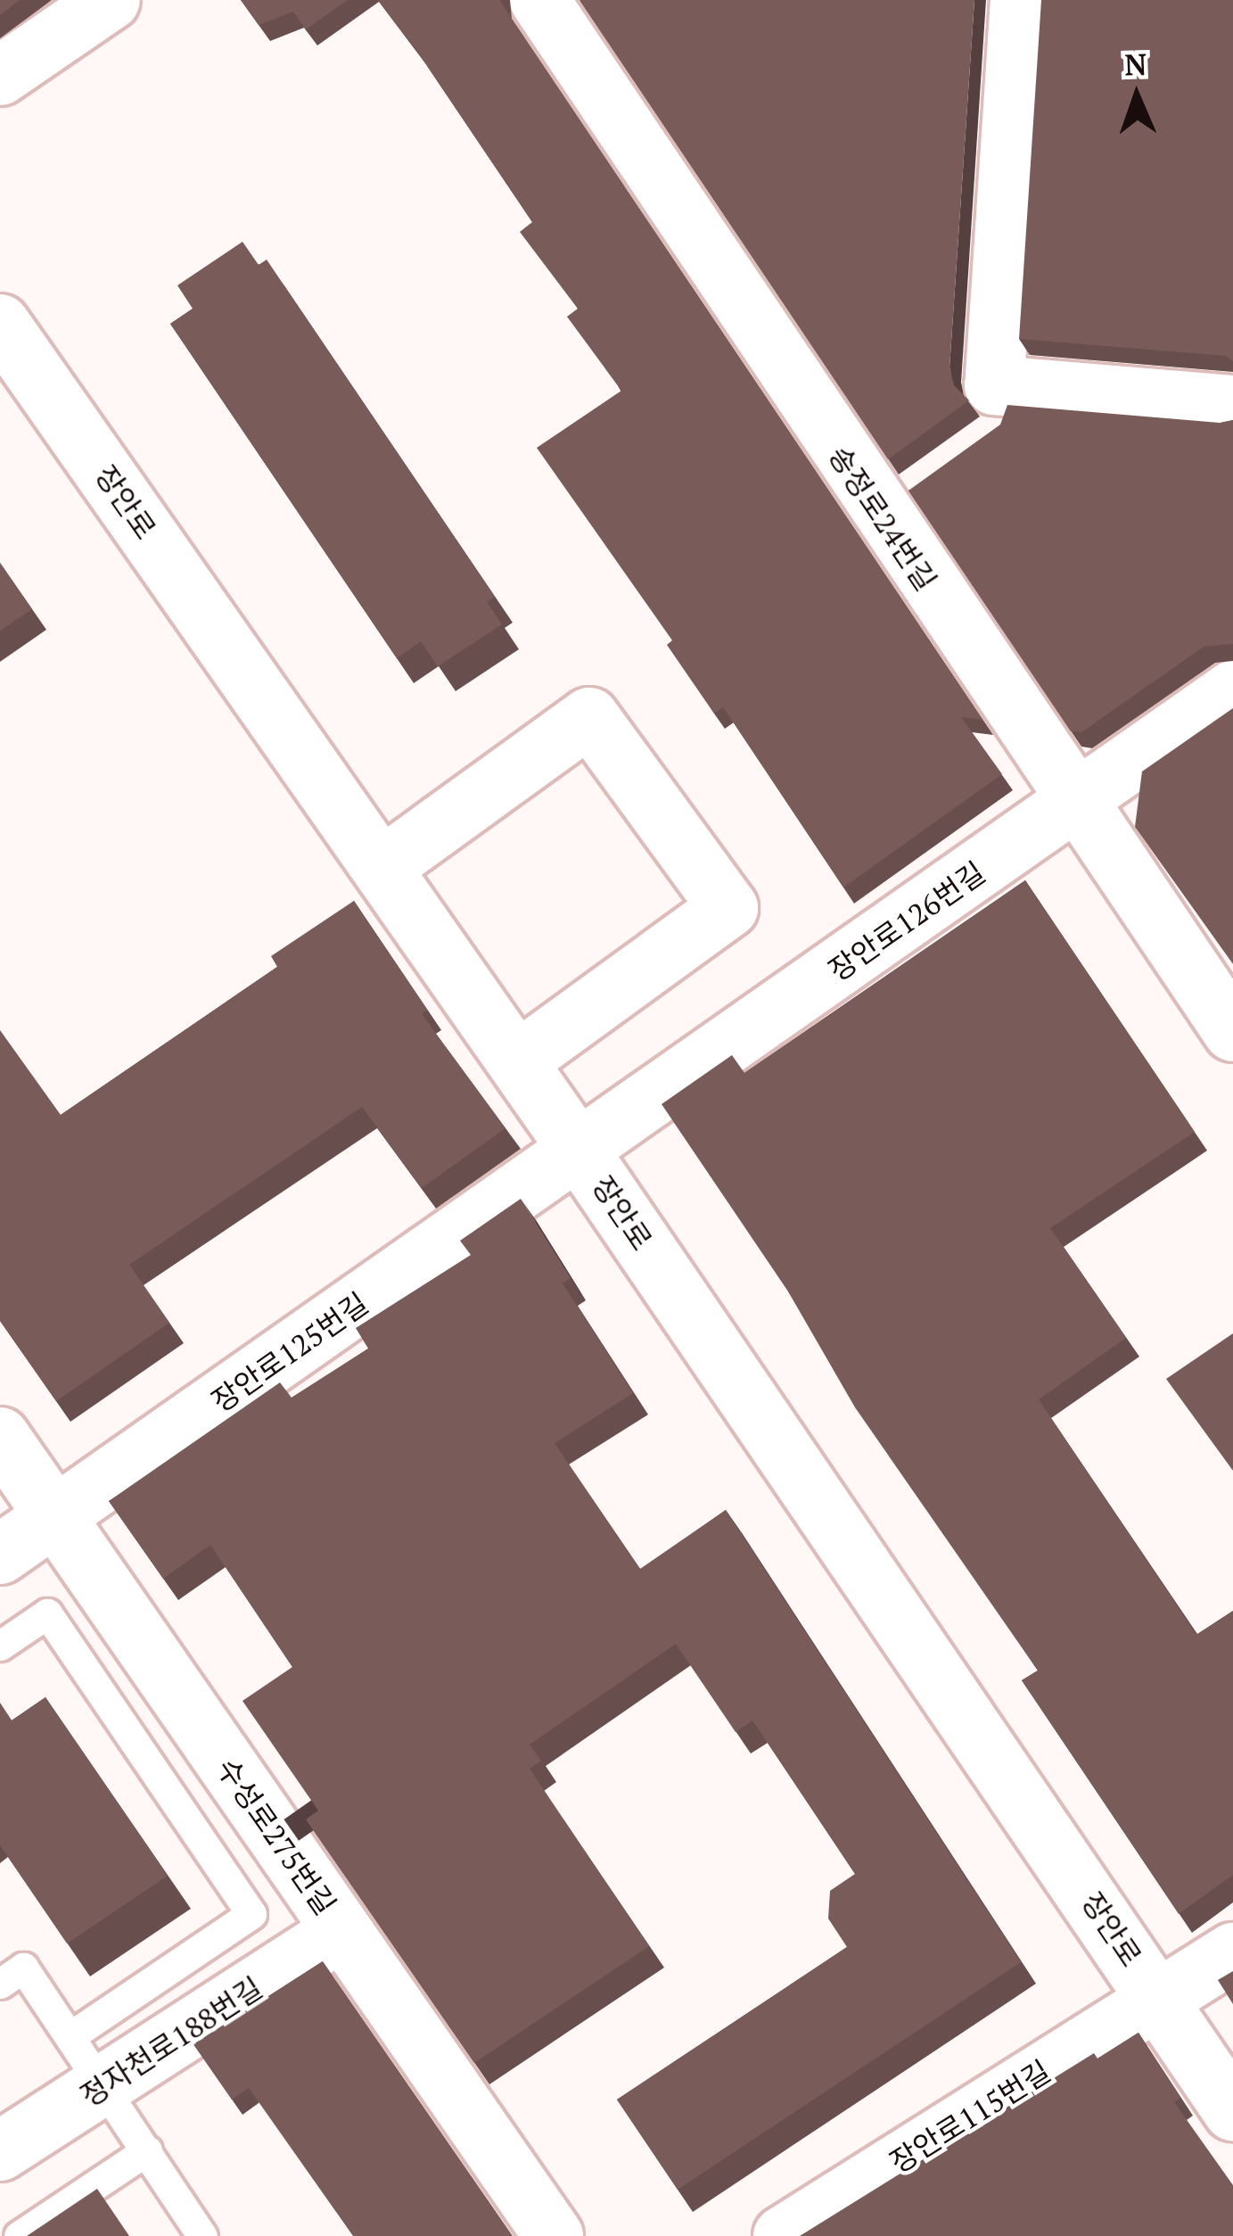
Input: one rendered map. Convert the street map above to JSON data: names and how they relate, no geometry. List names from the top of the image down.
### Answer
{
  "streets": {
    "street": [
      "장안로",
      "송정로24번길",
      "장안로126번길",
      "장안로125번길",
      "수성로275번길",
      "정자천로188번길",
      "장안로115번길"
    ]
  },
  "crossings": [
    ["장안로", "장안로126번길"],
    ["장안로", "장안로125번길"],
    ["장안로", "장안로115번길"],
    ["송정로24번길", "장안로126번길"],
    ["장안로126번길", "장안로125번길"],
    ["장안로125번길", "수성로275번길"],
    ["수성로275번길", "정자천로188번길"]
  ],
  "north": "top"
}
